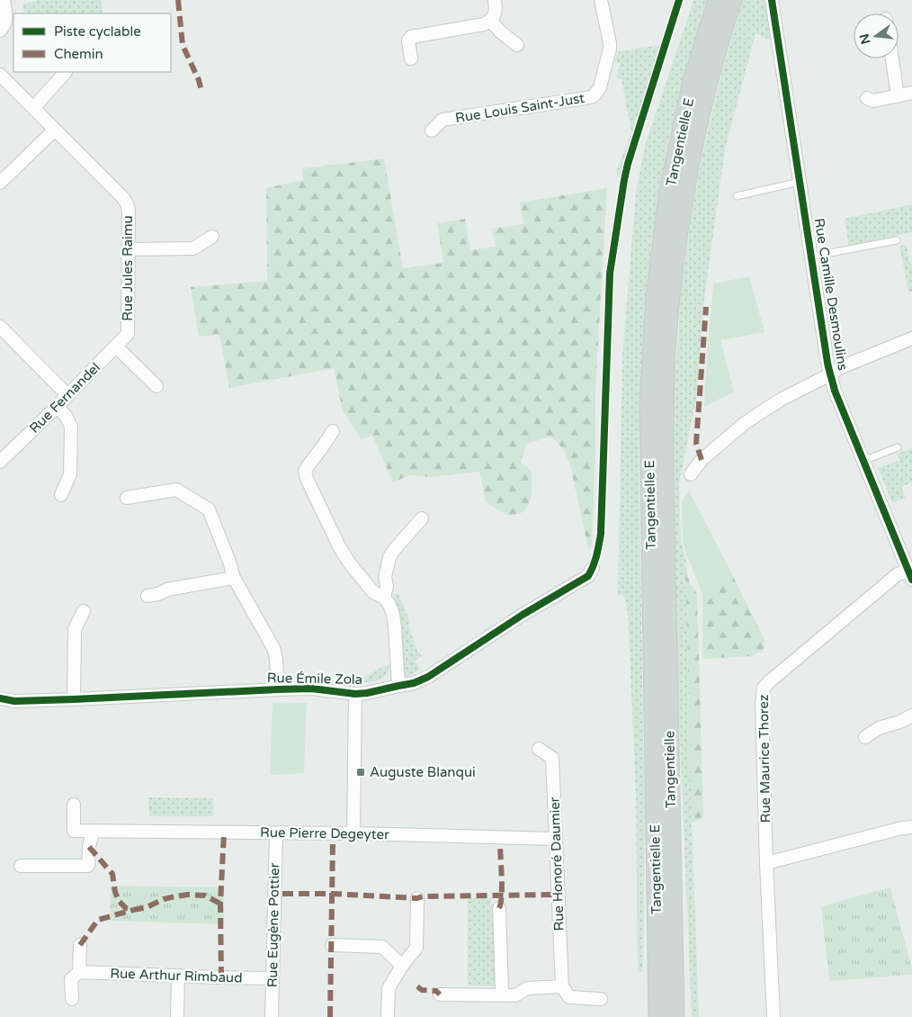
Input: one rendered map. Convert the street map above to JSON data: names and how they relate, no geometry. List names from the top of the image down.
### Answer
{
  "streets": {
    "main road": ["Tangentielle E", "Tangentielle"],
    "street": [
      "Rue Louis Saint-Just",
      "Rue Jules Raimu",
      "Rue Camille Desmoulins",
      "Rue Fernandel",
      "Rue Émile Zola",
      "Rue Maurice Thorez",
      "Rue Pierre Degeyter",
      "Rue Honoré Daumier",
      "Rue Eugène Pottier",
      "Rue Arthur Rimbaud"
    ]
  },
  "crossings": [
    ["Tangentielle E", "Tangentielle"],
    ["Rue Jules Raimu", "Rue Fernandel"],
    ["Rue Camille Desmoulins", "Rue Maurice Thorez"],
    ["Rue Pierre Degeyter", "Rue Honoré Daumier"],
    ["Rue Pierre Degeyter", "Rue Eugène Pottier"],
    ["Rue Eugène Pottier", "Rue Arthur Rimbaud"]
  ],
  "places": {
    "transit": ["Auguste Blanqui"]
  },
  "legend": ["Piste cyclable", "Chemin"],
  "north": "left"
}
